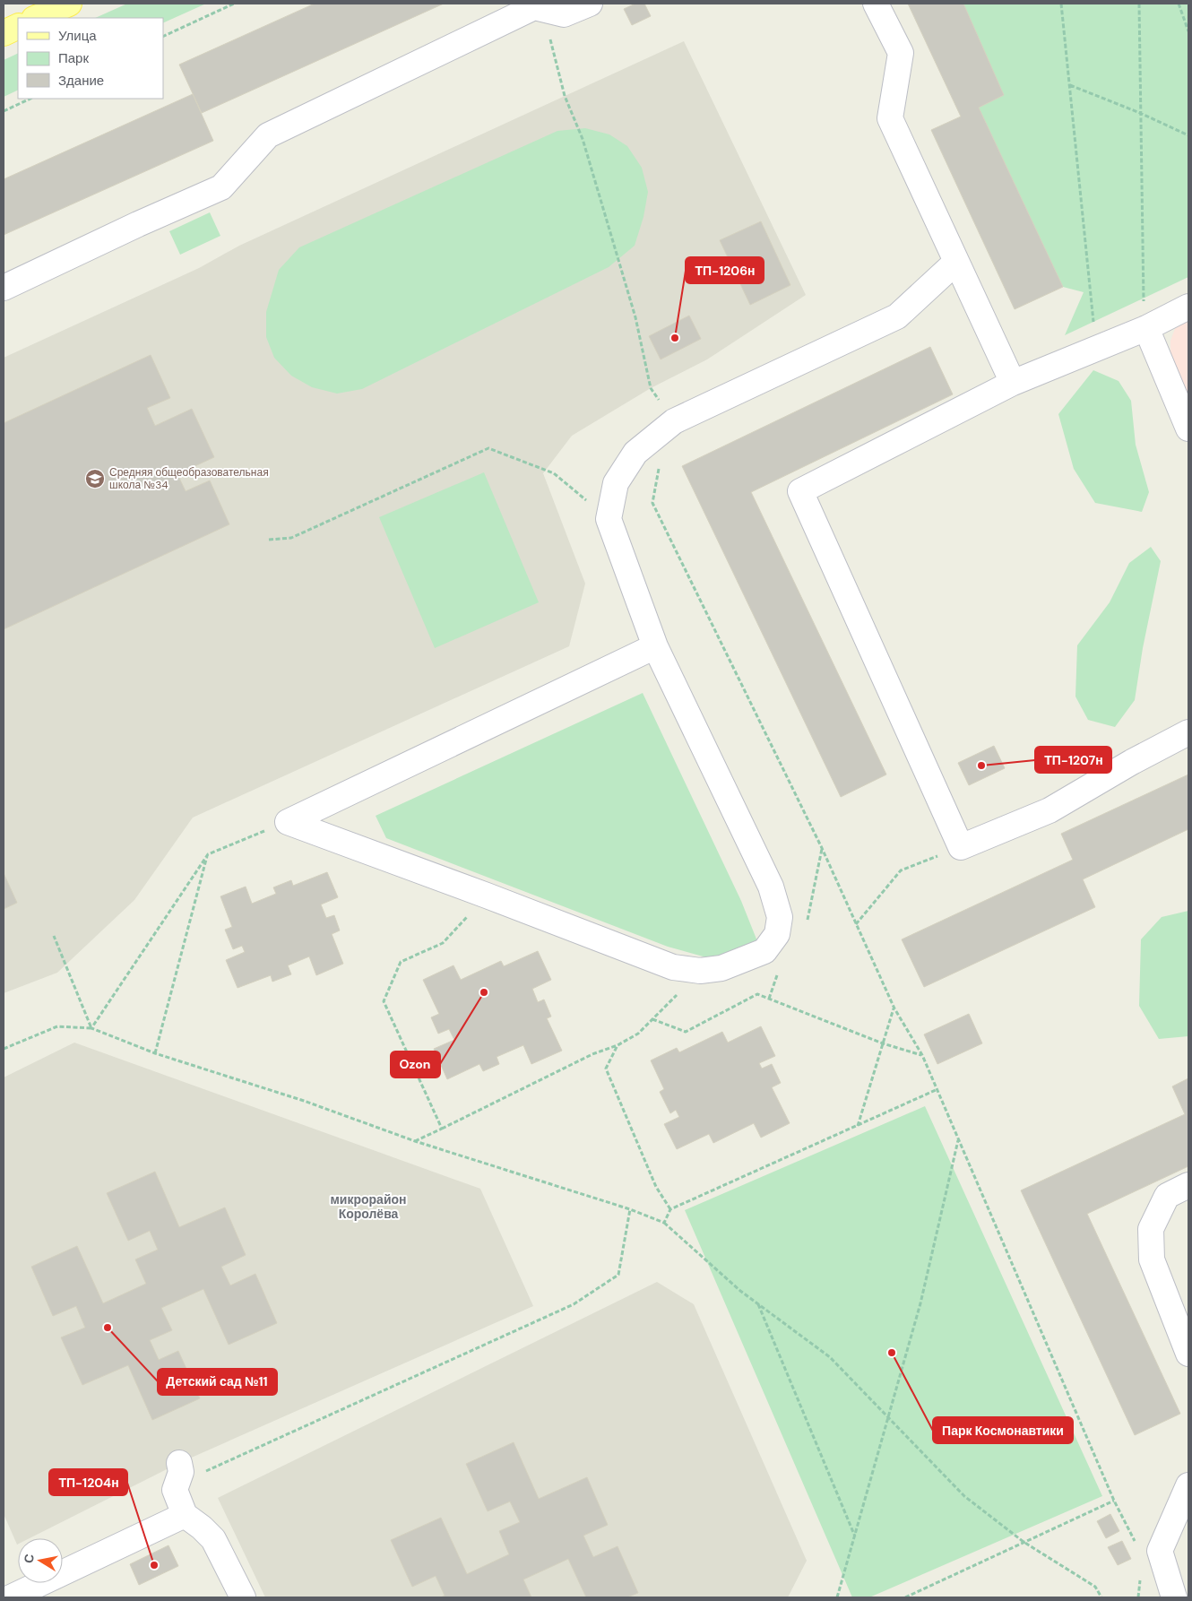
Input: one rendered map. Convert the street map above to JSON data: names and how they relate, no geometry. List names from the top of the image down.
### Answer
{
  "districts": ["микрорайон Королёва"],
  "places": {
    "other": [
      "ТП-1206н",
      "ТП-1207н",
      "Ozon",
      "Детский сад №11",
      "Парк Космонавтики",
      "ТП-1204н"
    ],
    "school or university": ["Средняя общеобразовательная школа №34"]
  },
  "legend": ["Улица", "Парк", "Здание"],
  "north": "left"
}
